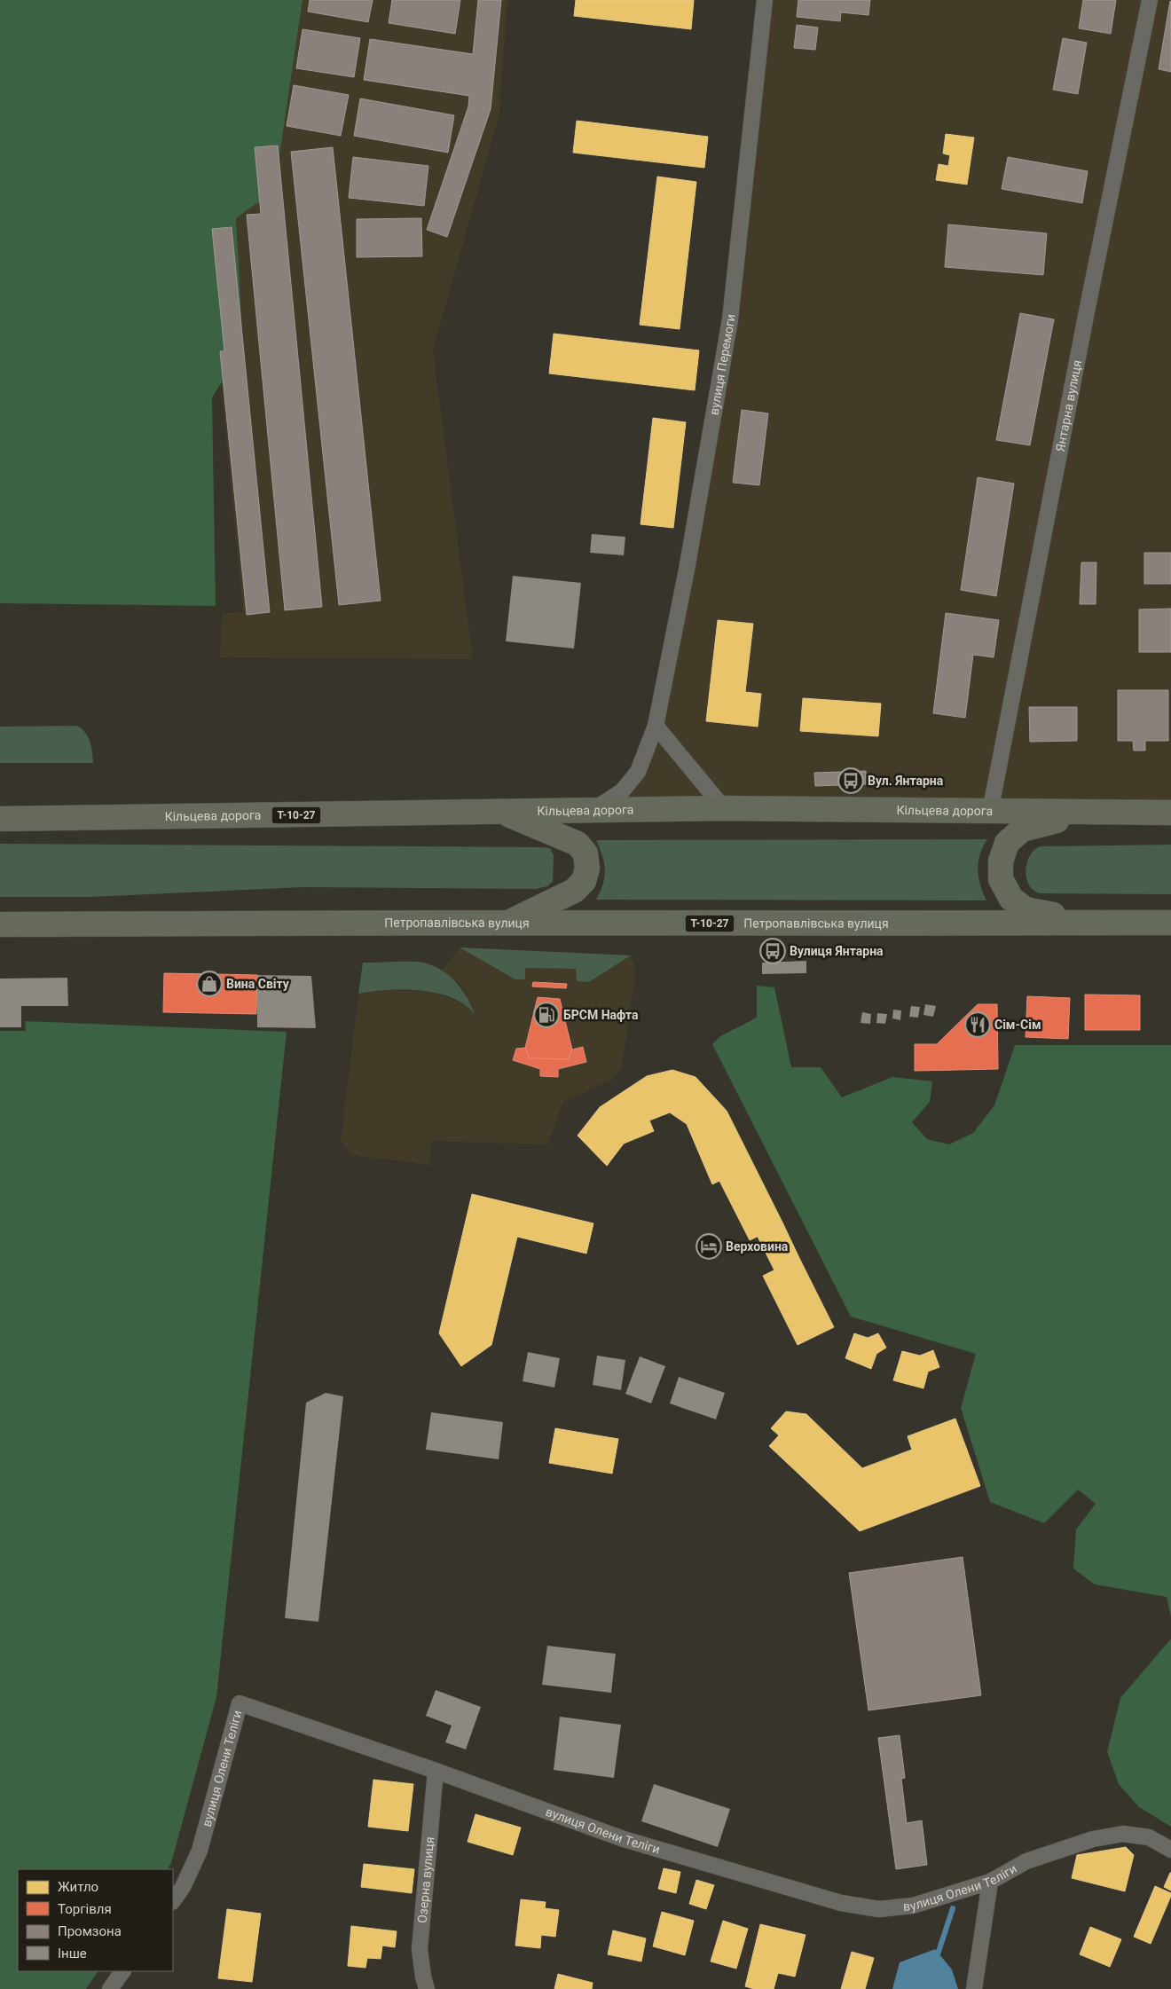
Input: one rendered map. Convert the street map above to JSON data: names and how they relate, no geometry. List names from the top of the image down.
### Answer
{
  "streets": {
    "highway": ["Кільцева дорога", "Т-10-27", "Петропавлівська вулиця"],
    "street": [
      "вулиця Перемоги",
      "Янтарна вулиця",
      "вулиця Олени Теліги",
      "Озерна вулиця"
    ]
  },
  "crossings": [
    ["вулиця Перемоги", "Кільцева дорога"],
    ["Янтарна вулиця", "Кільцева дорога"],
    ["вулиця Олени Теліги", "Озерна вулиця"]
  ],
  "places": {
    "bus stop": ["Вул. Янтарна", "Вулиця Янтарна"],
    "shop": ["Вина Світу"],
    "fuel station": ["БРСМ Нафта"],
    "restaurant": ["Сім-Сім"],
    "hotel": ["Верховина"]
  },
  "legend": [
    "Житло",
    "Торгівля",
    "Промзона",
    "Інше"
  ]
}
